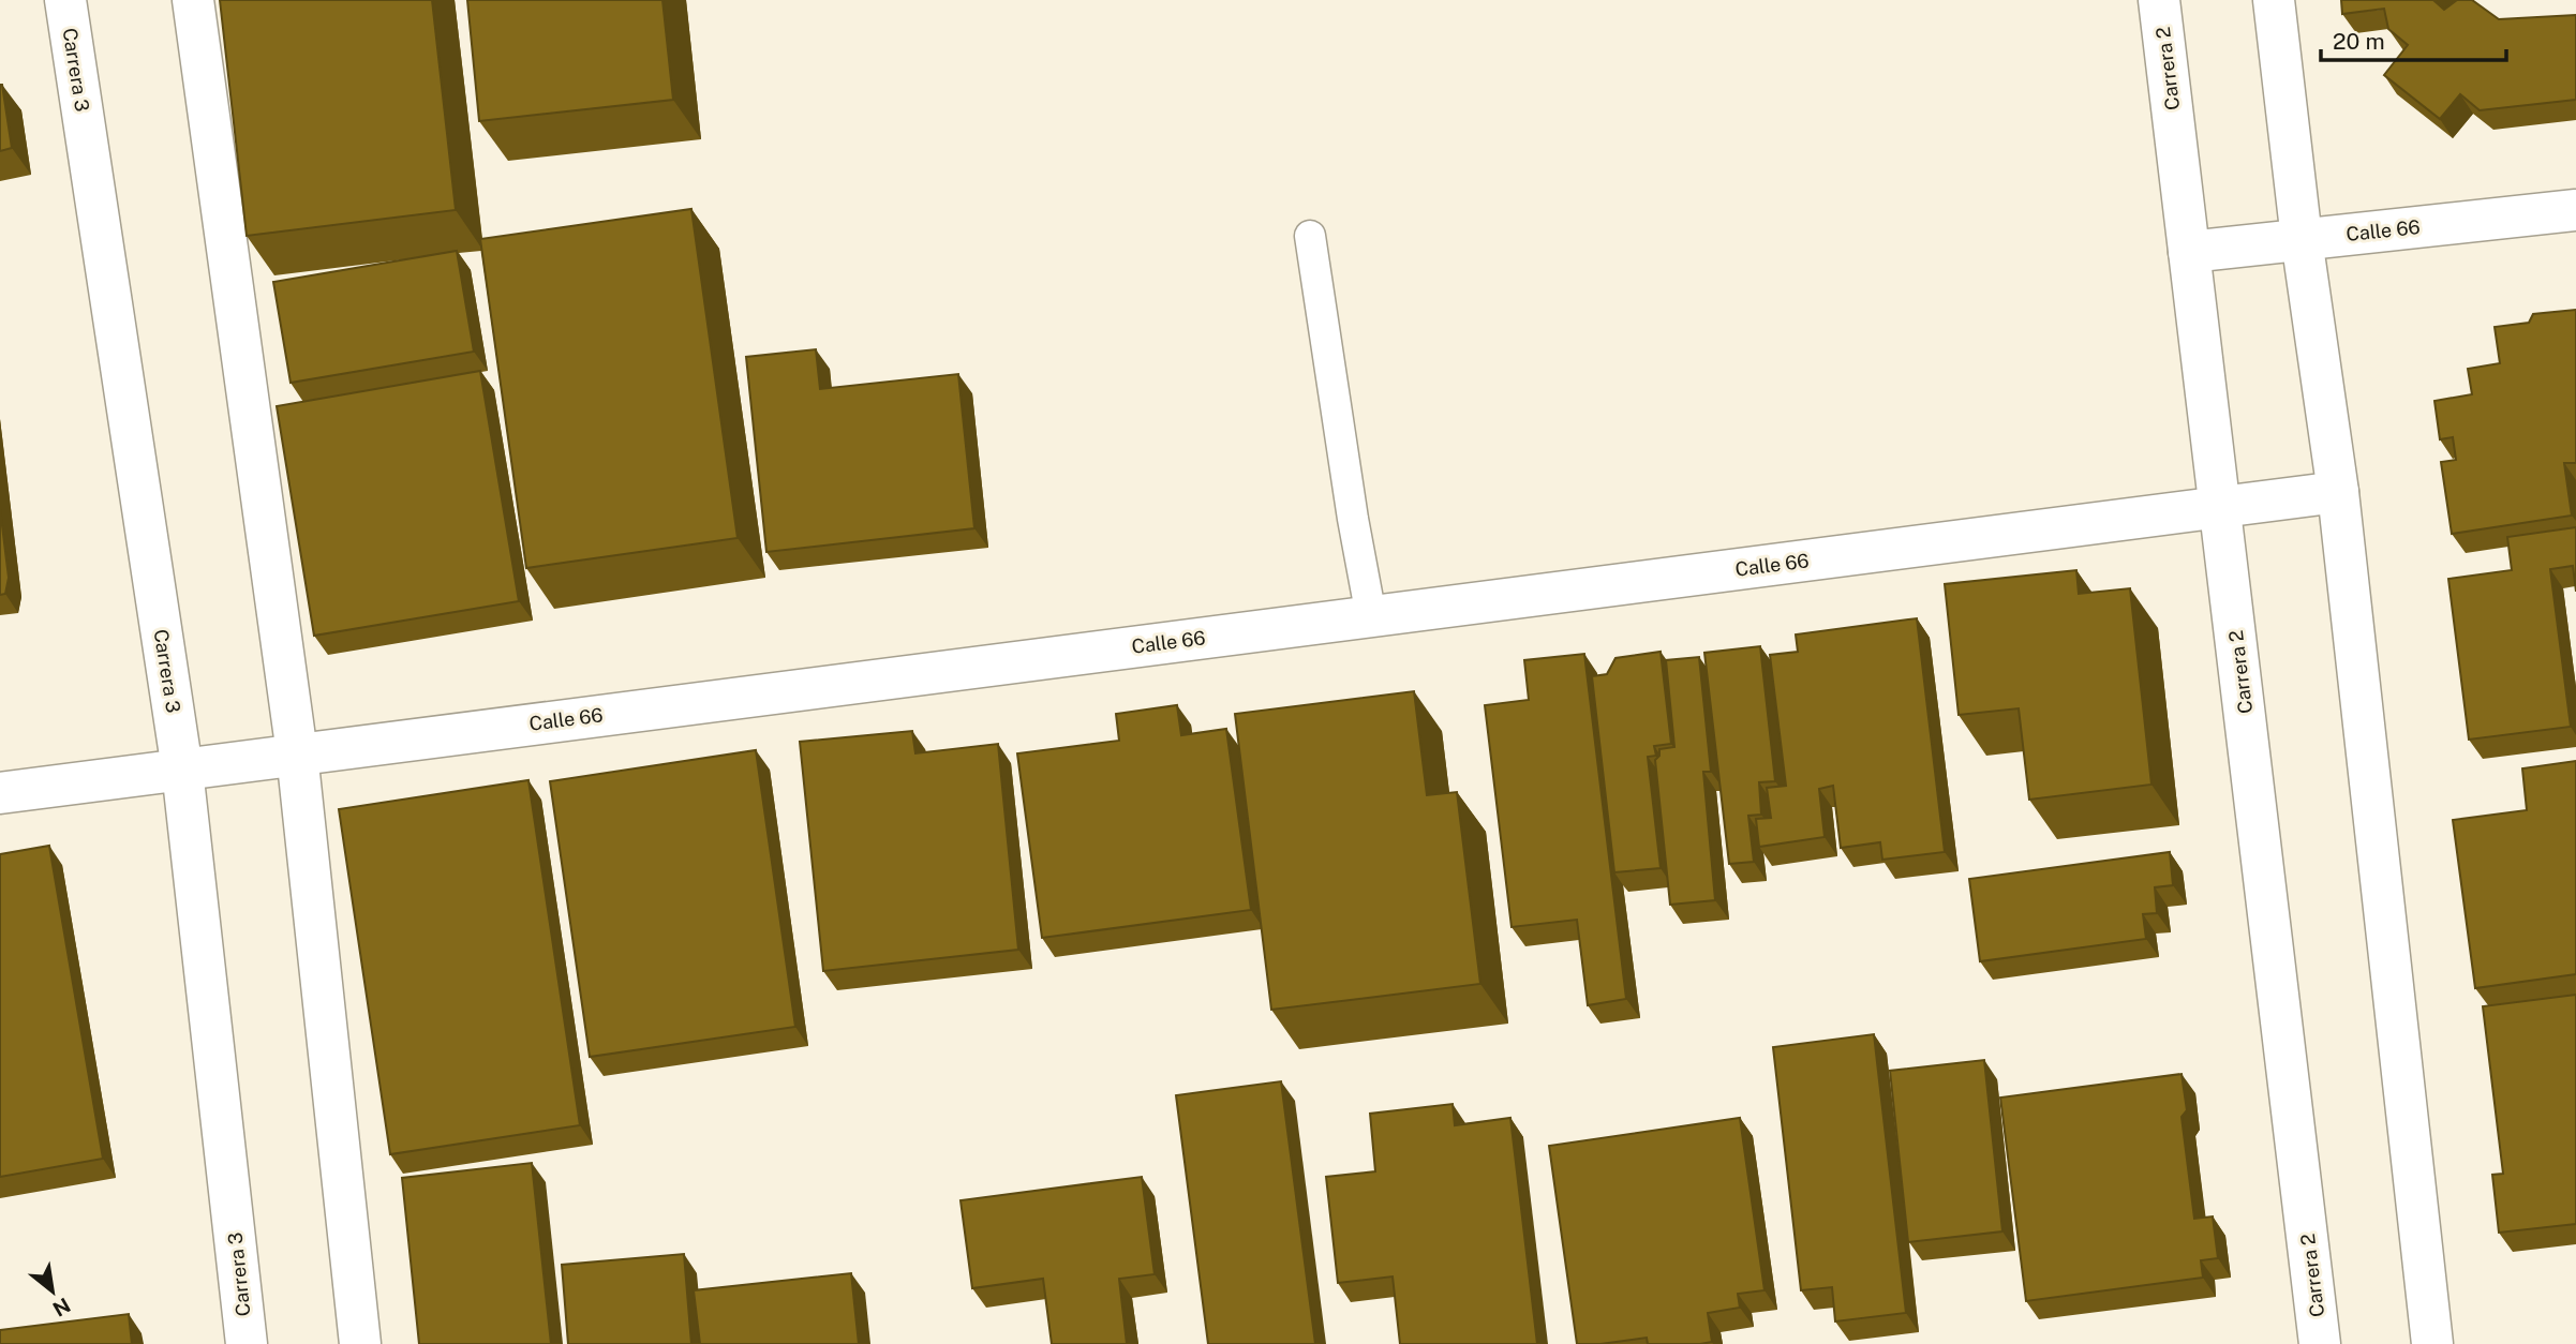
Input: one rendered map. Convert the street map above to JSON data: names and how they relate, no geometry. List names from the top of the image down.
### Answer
{
  "streets": {
    "street": ["Carrera 2", "Carrera 3", "Calle 66"]
  },
  "crossings": [
    ["Carrera 2", "Calle 66"],
    ["Carrera 3", "Calle 66"]
  ],
  "scale_bar": "20 m",
  "north": "bottom right"
}
